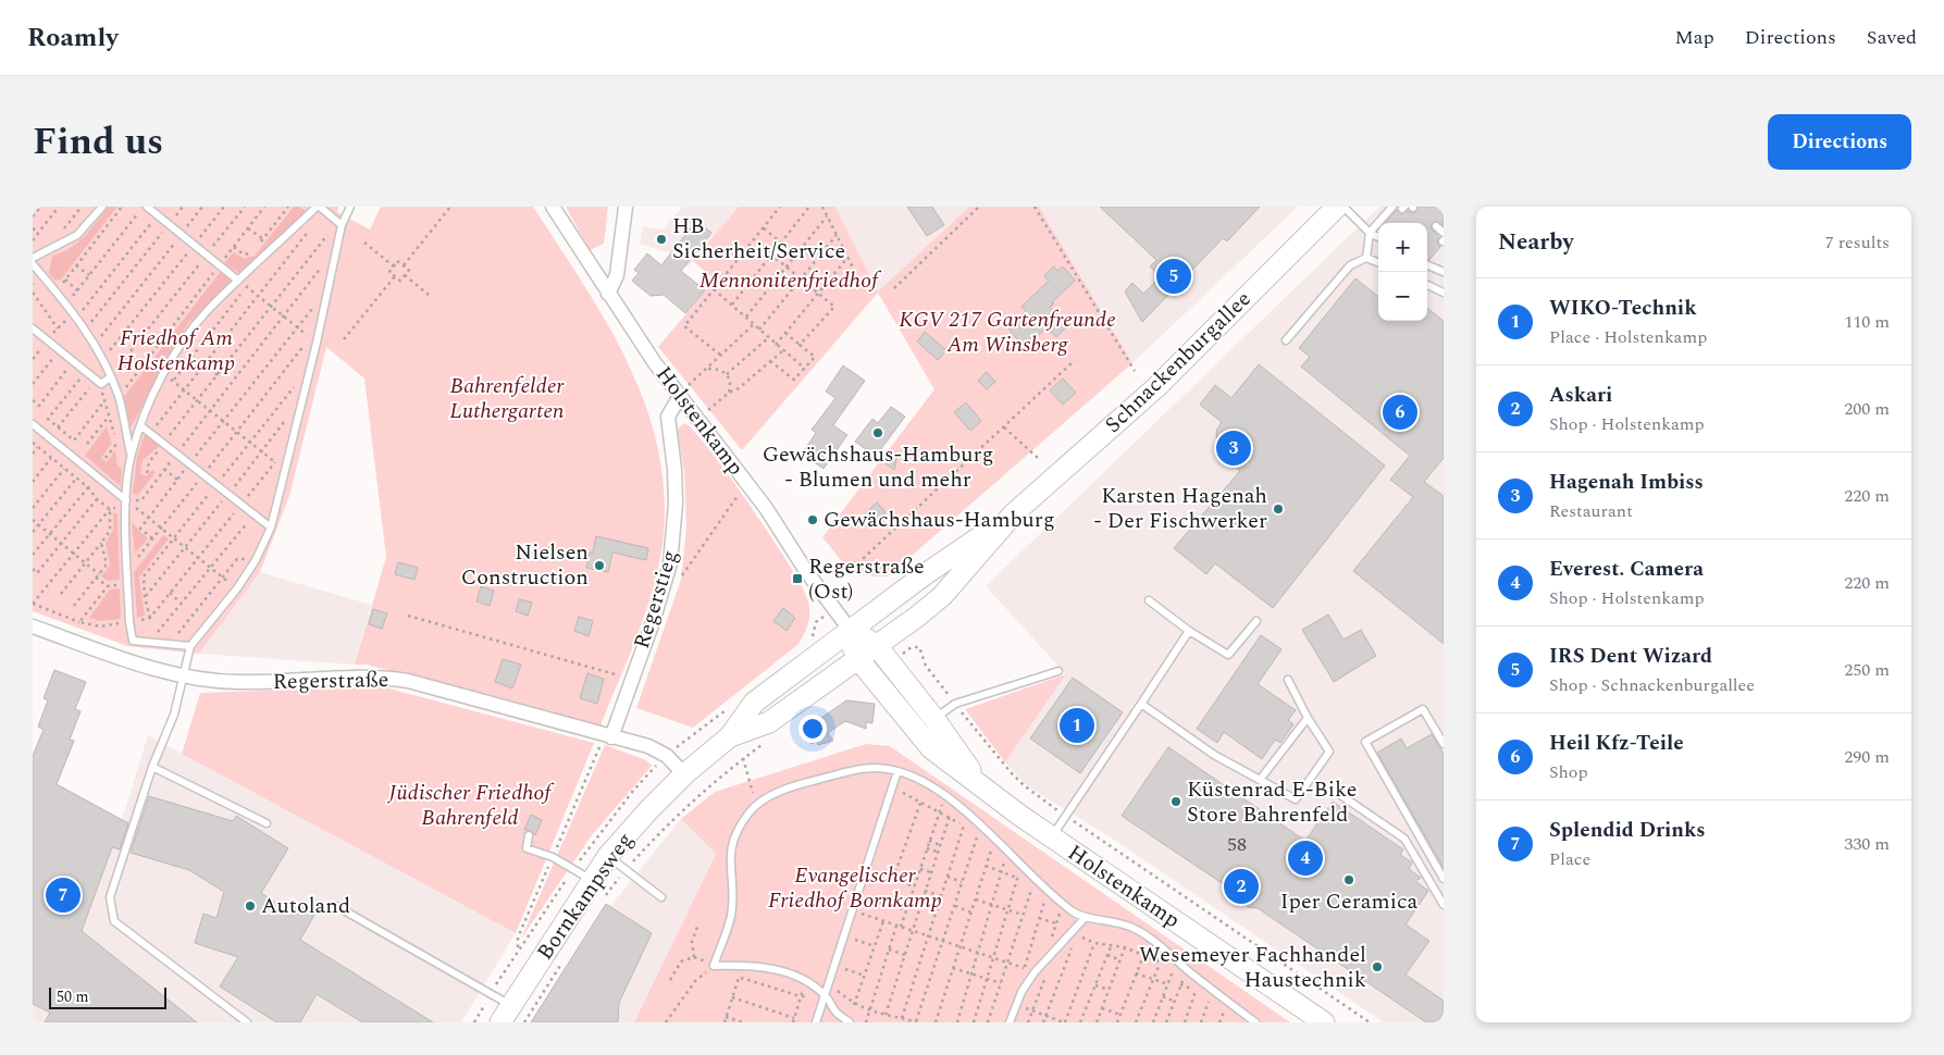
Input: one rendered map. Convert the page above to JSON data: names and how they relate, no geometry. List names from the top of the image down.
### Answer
{
  "streets": {
    "main road": ["Schnackenburgallee", "Holstenkamp", "Bornkampsweg"],
    "street": ["Regerstieg", "Regerstraße"]
  },
  "crossings": [
    ["Schnackenburgallee", "Holstenkamp"],
    ["Schnackenburgallee", "Bornkampsweg"],
    ["Holstenkamp", "Regerstieg"],
    ["Holstenkamp", "Bornkampsweg"],
    ["Regerstieg", "Regerstraße"],
    ["Regerstraße", "Bornkampsweg"]
  ],
  "parks": [
    "Mennonitenfriedhof",
    "KGV 217 Gartenfreunde Am Winsberg",
    "Friedhof Am Holstenkamp",
    "Bahrenfelder Luthergarten",
    "Jüdischer Friedhof Bahrenfeld",
    "Evangelischer Friedhof Bornkamp"
  ],
  "places": {
    "other": [
      "HB Sicherheit/Service",
      "Gewächshaus-Hamburg - Blumen und mehr",
      "Karsten Hagenah - Der Fischwerker",
      "Gewächshaus-Hamburg",
      "Nielsen Construction",
      "Küstenrad E-Bike Store Bahrenfeld",
      "Iper Ceramica",
      "Autoland",
      "Wesemeyer Fachhandel Haustechnik"
    ],
    "transit": ["Regerstraße (Ost)"]
  },
  "house_numbers": ["58"],
  "scale_bar": "50 m",
  "page": {
    "header": "Roamly",
    "nav": ["Map", "Directions", "Saved"],
    "title": "Find us",
    "buttons": "Directions",
    "heading": ["Nearby", "7 results"],
    "map_buttons": ["+", "−"],
    "pins": [
      "5",
      "6",
      "3",
      "1",
      "4",
      "2",
      "7"
    ],
    "list": [
      {
        "mark": "1",
        "name": "WIKO-Technik",
        "note": "Place · Holstenkamp",
        "value": "110 m"
      },
      {
        "mark": "2",
        "name": "Askari",
        "note": "Shop · Holstenkamp",
        "value": "200 m"
      },
      {
        "mark": "3",
        "name": "Hagenah Imbiss",
        "note": "Restaurant",
        "value": "220 m"
      },
      {
        "mark": "4",
        "name": "Everest. Camera",
        "note": "Shop · Holstenkamp",
        "value": "220 m"
      },
      {
        "mark": "5",
        "name": "IRS Dent Wizard",
        "note": "Shop · Schnackenburgallee",
        "value": "250 m"
      },
      {
        "mark": "6",
        "name": "Heil Kfz-Teile",
        "note": "Shop",
        "value": "290 m"
      },
      {
        "mark": "7",
        "name": "Splendid Drinks",
        "note": "Place",
        "value": "330 m"
      }
    ],
    "scale": "50 m"
  }
}
